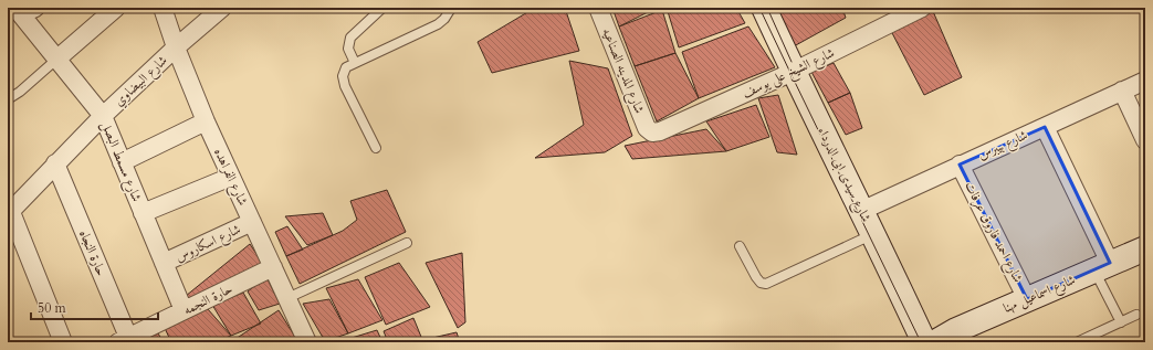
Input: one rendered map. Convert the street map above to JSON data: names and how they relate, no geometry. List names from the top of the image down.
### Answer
{
  "streets": {
    "main road": ["شارع سيدى ابى الدرداء", "شارع اسماعيل مهنا"],
    "street": [
      "شارع المدينه الصناعيه",
      "شارع الشيخ على يوسف",
      "شارع البيضاوي",
      "شارع بيبرس",
      "شارع مسمط البصل",
      "شارع الفراهده",
      "شارع احمد فاروق عرفات",
      "شارع اسكاروس",
      "حارة النجاه",
      "حارة النجمه"
    ]
  },
  "crossings": [
    ["شارع المدينه الصناعيه", "شارع الشيخ على يوسف"],
    ["شارع الشيخ على يوسف", "شارع سيدى ابى الدرداء"],
    ["شارع البيضاوي", "شارع مسمط البصل"],
    ["شارع البيضاوي", "شارع الفراهده"],
    ["شارع البيضاوي", "حارة النجاه"],
    ["شارع بيبرس", "شارع سيدى ابى الدرداء"],
    ["شارع بيبرس", "شارع احمد فاروق عرفات"],
    ["شارع مسمط البصل", "شارع اسكاروس"],
    ["شارع مسمط البصل", "حارة النجمه"],
    ["شارع الفراهده", "شارع اسكاروس"],
    ["شارع الفراهده", "حارة النجمه"],
    ["شارع احمد فاروق عرفات", "شارع اسماعيل مهنا"],
    ["حارة النجاه", "حارة النجمه"]
  ],
  "scale_bar": "50 m"
}
